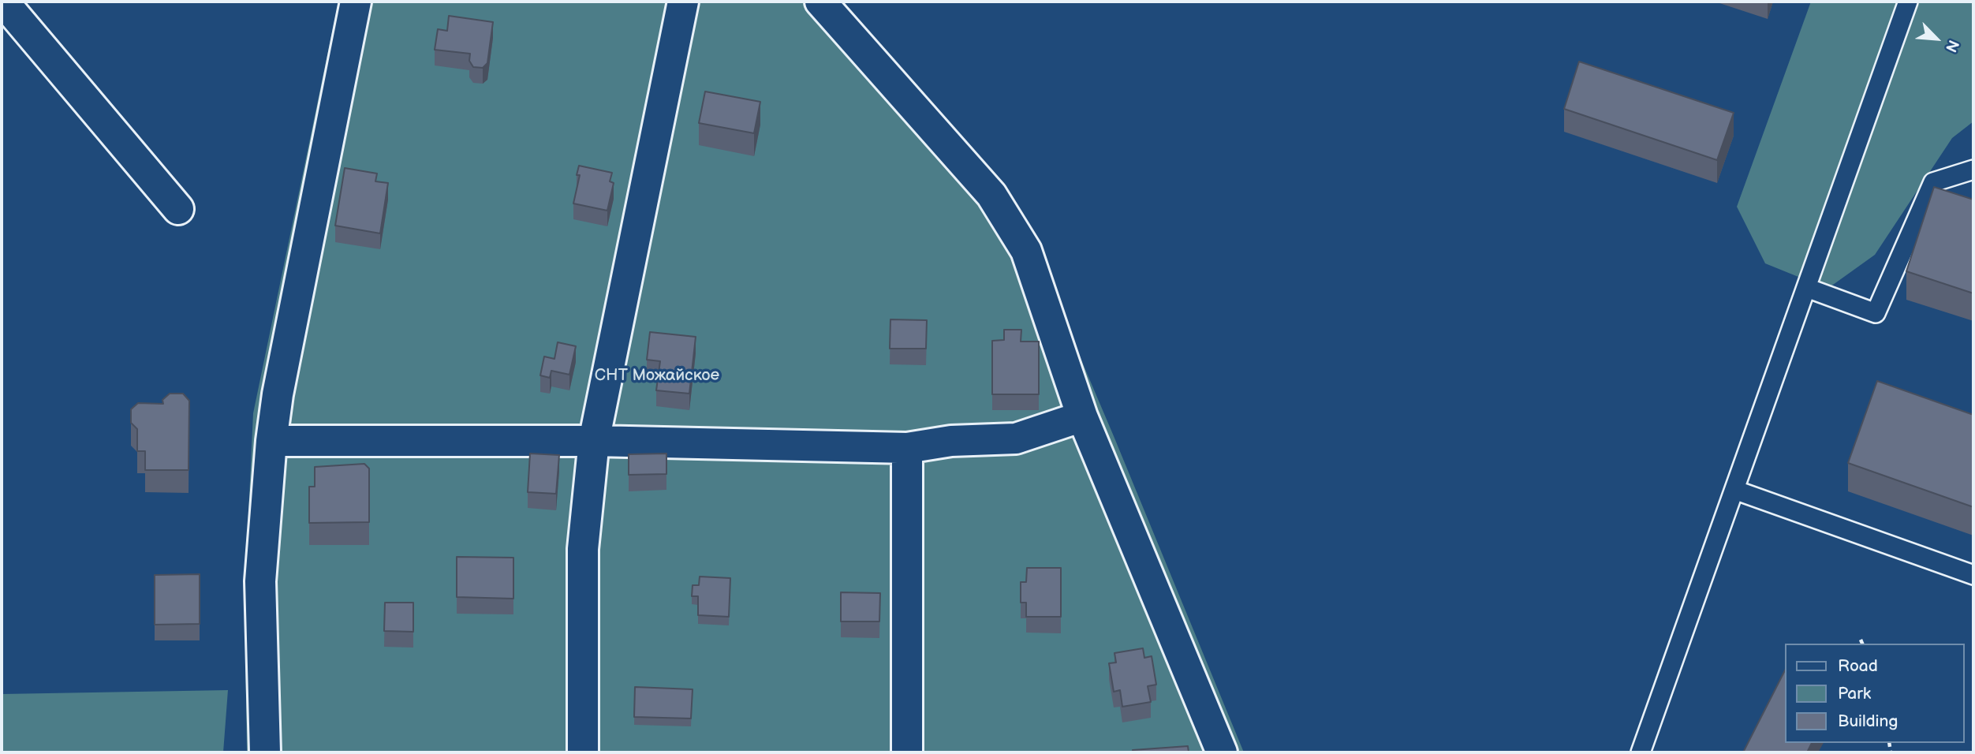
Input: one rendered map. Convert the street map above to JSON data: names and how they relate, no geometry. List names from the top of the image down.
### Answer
{
  "parks": ["СНТ Можайское"],
  "legend": ["Road", "Park", "Building"],
  "north": "bottom right"
}
